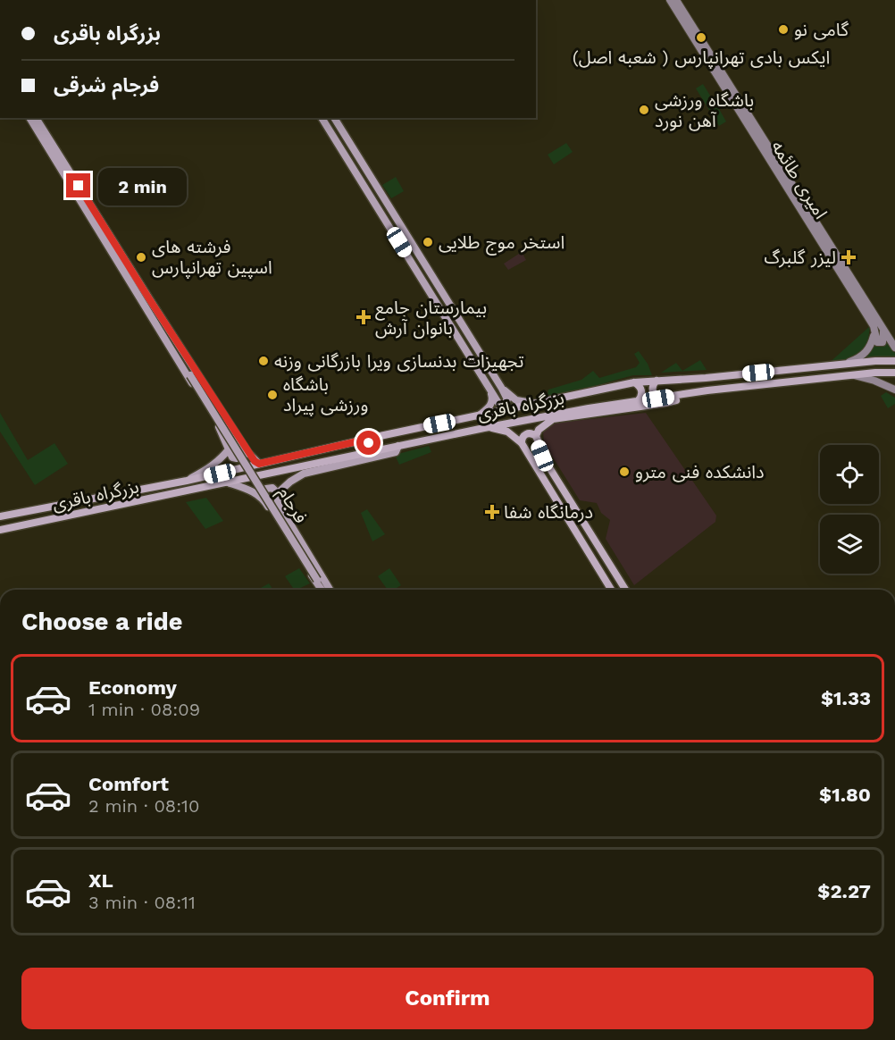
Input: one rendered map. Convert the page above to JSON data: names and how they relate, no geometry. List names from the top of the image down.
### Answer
{
  "streets": {
    "highway": ["بزرگراه باقری"],
    "main road": ["امیری طائمه", "فرجام"]
  },
  "places": {
    "other": [
      "گامی نو",
      "ایکس بادی تهرانپارس ( شعبه اصل)",
      "باشگاه ورزشی آهن نورد",
      "استخر موج طلایی",
      "فرشته های اسپین تهرانپارس",
      "تجهیزات بدنسازی ویرا بازرگانی وزنه",
      "باشگاه ورزشی پیراد",
      "دانشکده فنی مترو"
    ],
    "health": ["لیزر گلبرگ", "بیمارستان جامع بانوان آرش", "درمانگاه شفا"]
  },
  "page": {
    "banner": ["بزرگراه باقری", "فرجام شرقی"],
    "bubble": "2 min",
    "heading": "Choose a ride",
    "list": [
      {
        "name": "Economy",
        "note": "1 min · 08:09",
        "value": "$1.33"
      },
      {
        "name": "Comfort",
        "note": "2 min · 08:10",
        "value": "$1.80"
      },
      {
        "name": "XL",
        "note": "3 min · 08:11",
        "value": "$2.27"
      }
    ],
    "buttons": "Confirm"
  }
}
